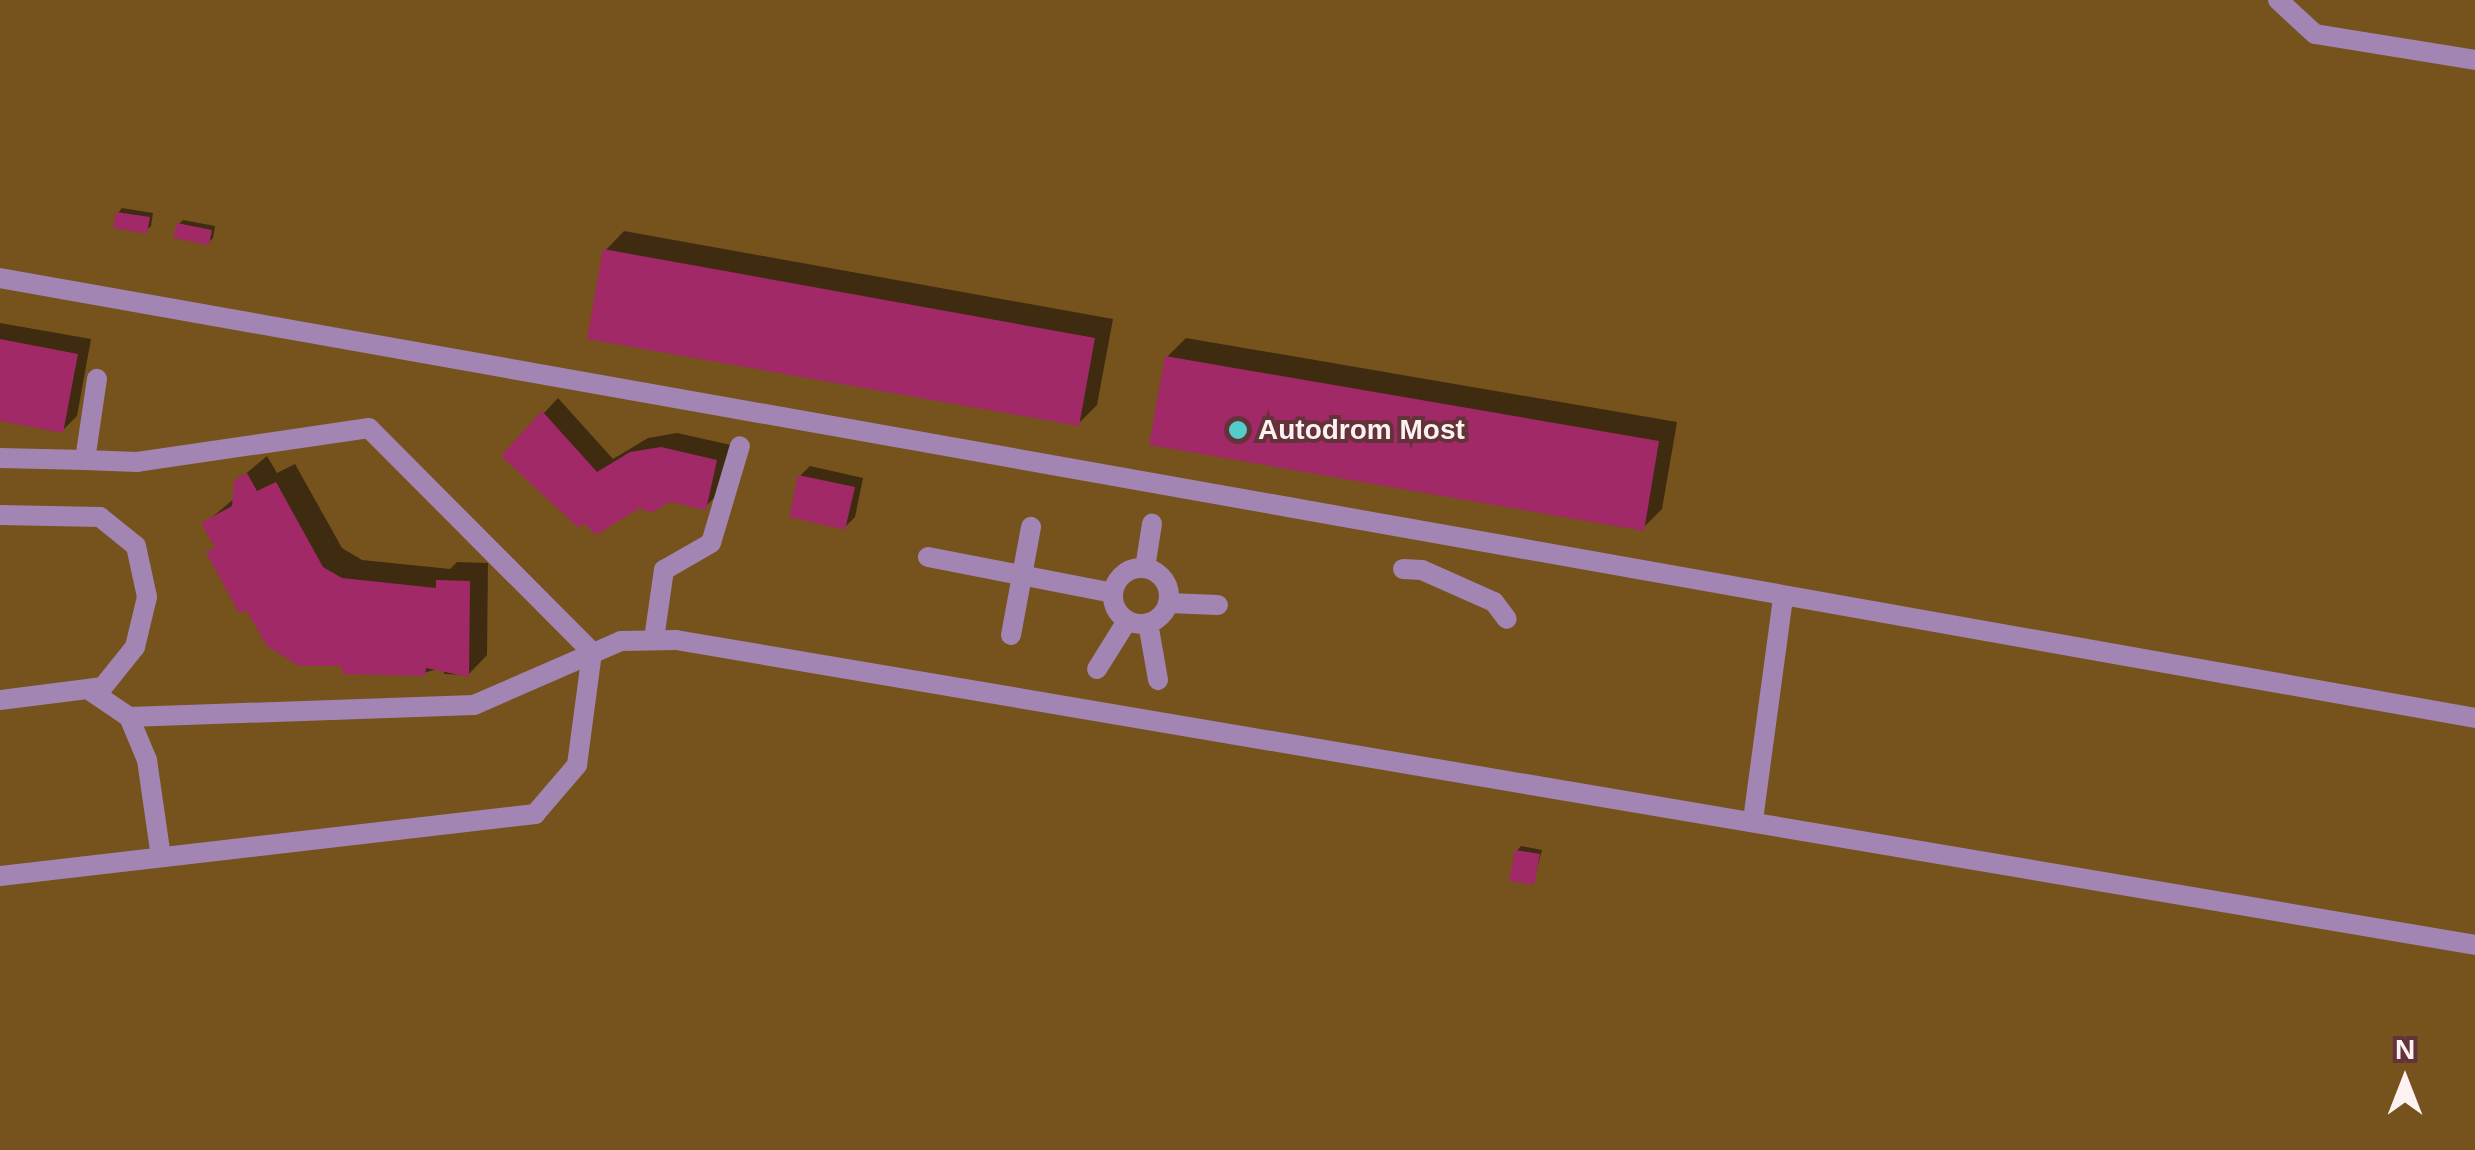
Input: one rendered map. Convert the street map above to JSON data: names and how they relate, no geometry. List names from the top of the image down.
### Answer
{
  "places": ["Autodrom Most"],
  "north": "top"
}
